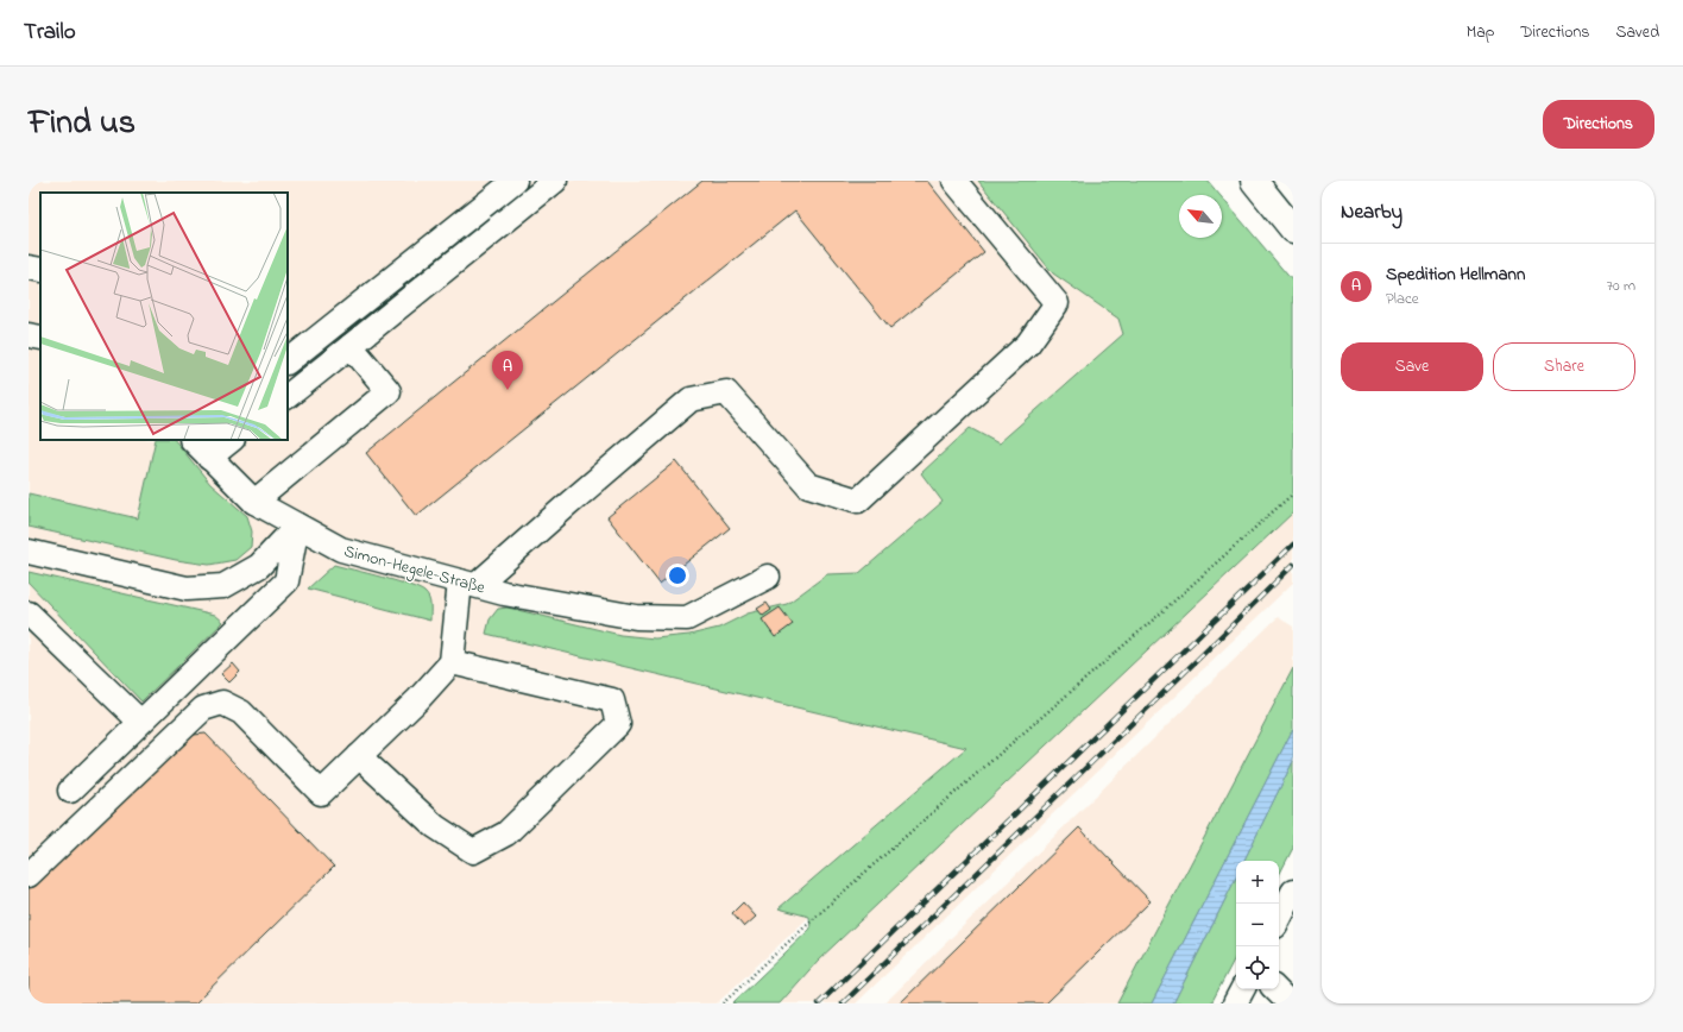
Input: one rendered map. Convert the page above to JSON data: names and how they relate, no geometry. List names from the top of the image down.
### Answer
{
  "streets": {
    "street": ["Simon-Hegele-Straße"]
  },
  "north": "top left",
  "page": {
    "header": "Trailo",
    "nav": ["Map", "Directions", "Saved"],
    "title": "Find us",
    "buttons": [
      "Directions",
      ["Save", "Share"]
    ],
    "heading": "Nearby",
    "list": [
      {
        "mark": "A",
        "name": "Spedition Hellmann",
        "note": "Place",
        "value": "70 m"
      }
    ],
    "pins": "A",
    "map_buttons": ["+", "−"]
  }
}
